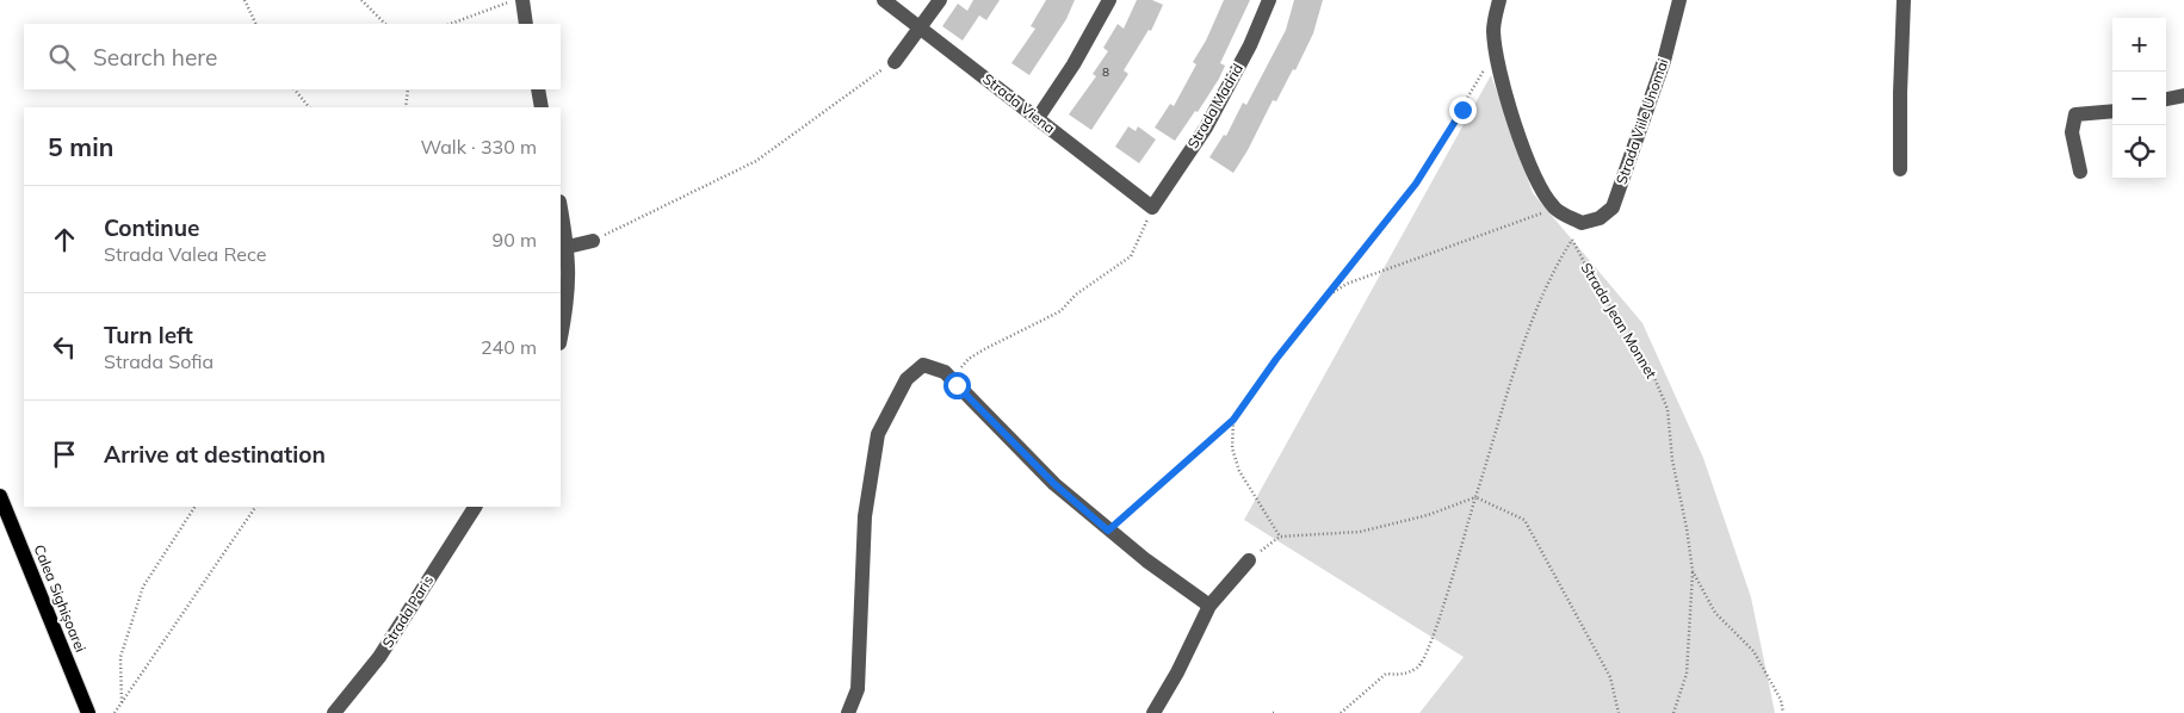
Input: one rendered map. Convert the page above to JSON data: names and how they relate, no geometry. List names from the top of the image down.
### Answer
{
  "streets": {
    "main road": ["Calea Sighișoarei"],
    "street": [
      "Strada Viena",
      "Strada Madrid",
      "Strada Viile Unomai",
      "Strada Paris"
    ],
    "path": ["Strada Jean Monnet"]
  },
  "crossings": [
    ["Strada Viena", "Strada Madrid"]
  ],
  "house_numbers": ["8"],
  "page": {
    "map_buttons": ["+", "−"],
    "search": "Search here",
    "heading": ["5 min", "Walk · 330 m"],
    "list": [
      ["Continue", "Strada Valea Rece", "90 m"],
      ["Turn left", "Strada Sofia", "240 m"],
      "Arrive at destination"
    ]
  }
}
